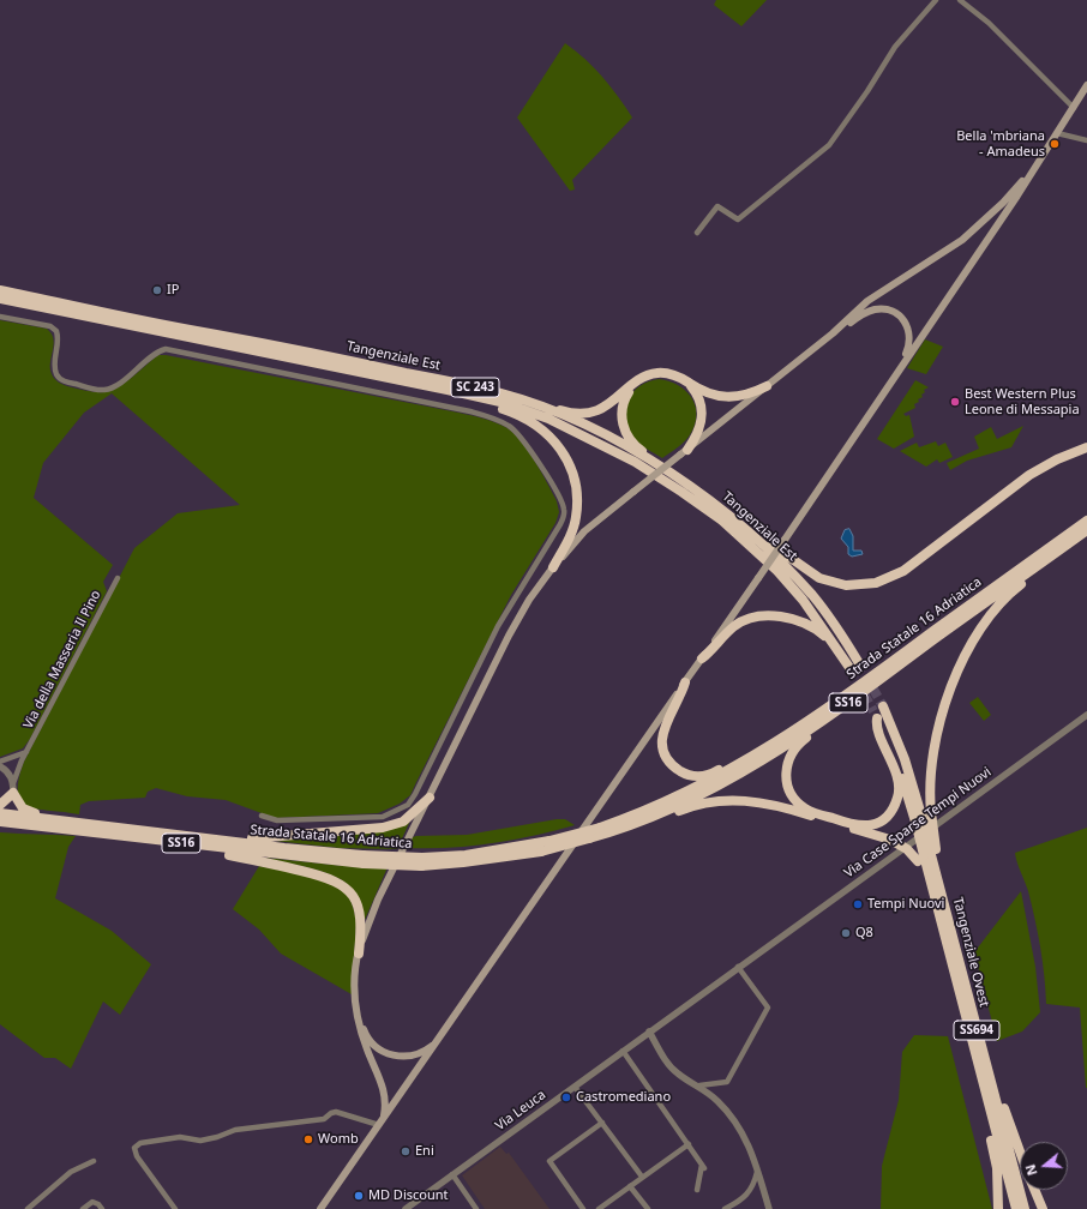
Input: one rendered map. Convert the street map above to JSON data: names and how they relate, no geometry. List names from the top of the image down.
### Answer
{
  "streets": {
    "highway": [
      "Tangenziale Est",
      "SC 243",
      "Strada Statale 16 Adriatica",
      "SS16",
      "Tangenziale Ovest",
      "SS694"
    ],
    "street": ["Via della Masseria Il Pino", "Via Case Sparse Tempi Nuovi", "Via Leuca"]
  },
  "crossings": [
    ["Via Case Sparse Tempi Nuovi", "Via Leuca"]
  ],
  "places": [
    "Bella 'mbriana - Amadeus",
    "IP",
    "Best Western Plus Leone di Messapia",
    "Tempi Nuovi",
    "Q8",
    "Castromediano",
    "Womb",
    "Eni",
    "MD Discount"
  ],
  "north": "left"
}
